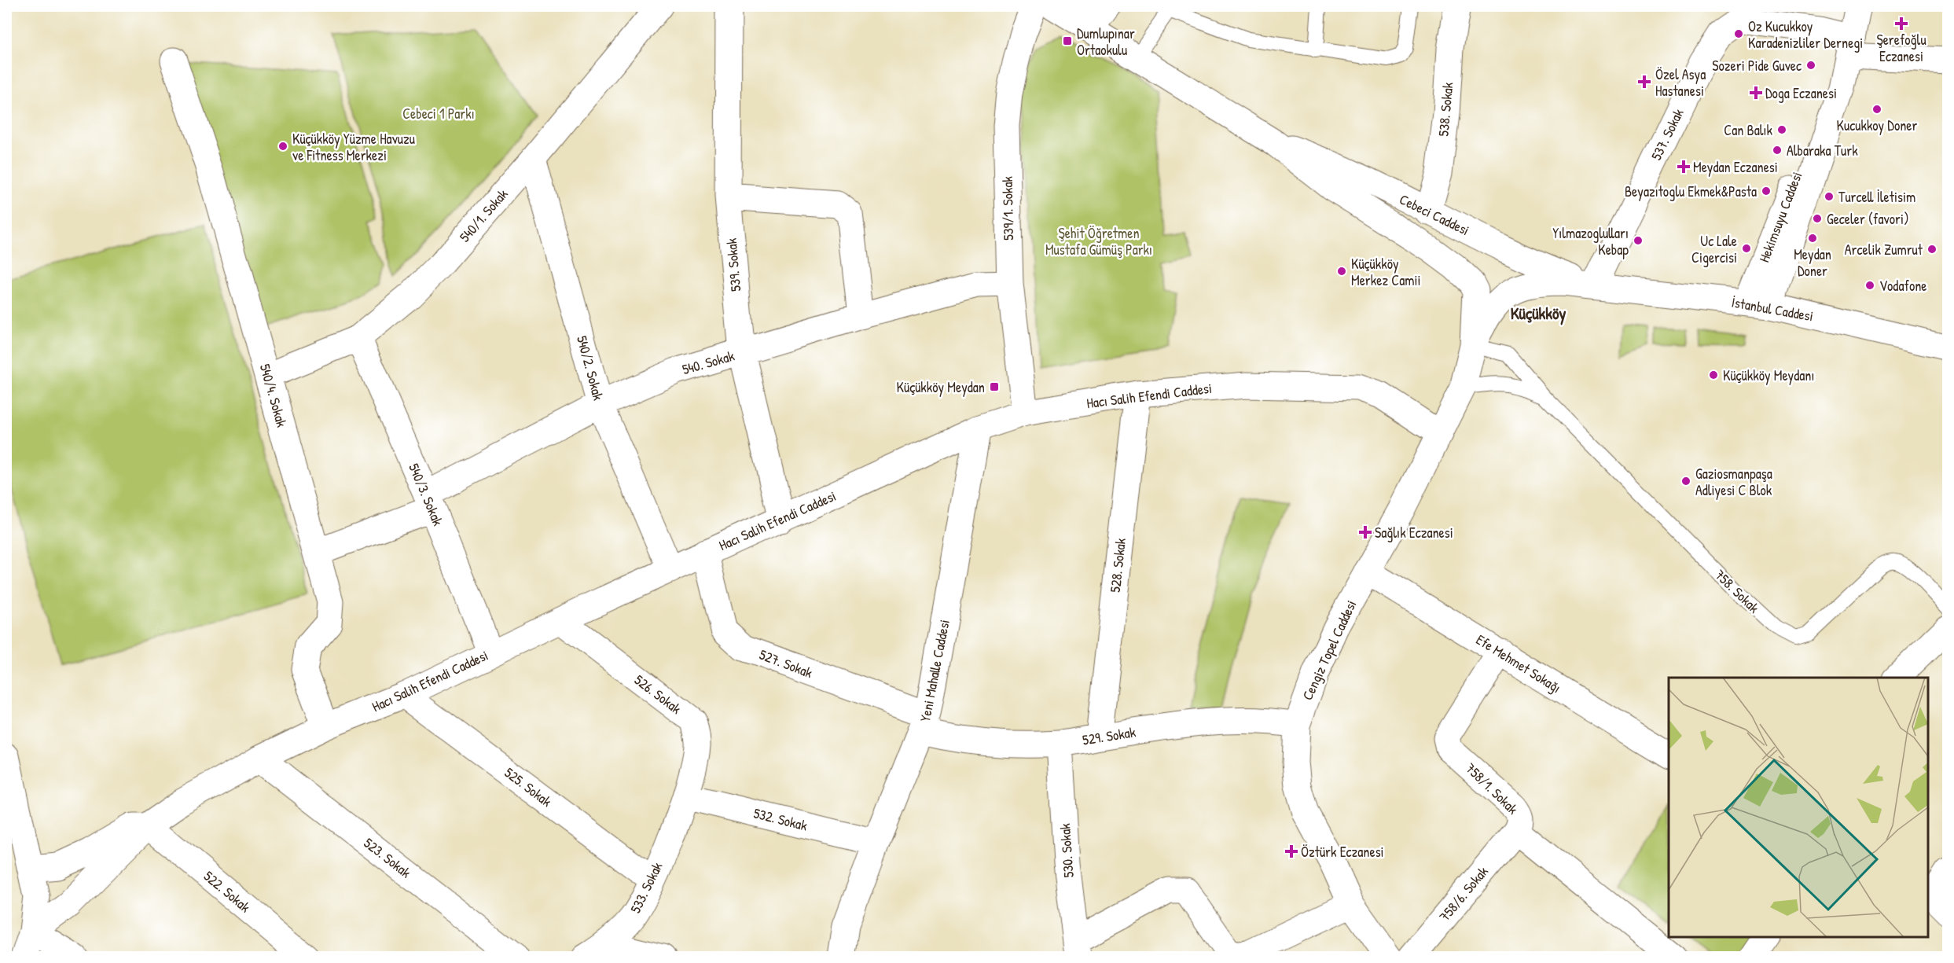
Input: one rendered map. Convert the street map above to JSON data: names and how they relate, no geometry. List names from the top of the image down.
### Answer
{
  "streets": {
    "street": [
      "538. Sokak",
      "537. Sokak",
      "539/1. Sokak",
      "Cebeci Caddesi",
      "540/1. Sokak",
      "Hekimsuyu Caddesi",
      "539. Sokak",
      "İstanbul Caddesi",
      "540. Sokak",
      "540/2. Sokak",
      "540/4. Sokak",
      "Hacı Salih Efendi Caddesi",
      "540/3. Sokak",
      "528. Sokak",
      "Cengiz Topel Caddesi",
      "527. Sokak",
      "Efe Mehmet Sokağı",
      "Yeni Mahalle Caddesi",
      "526. Sokak",
      "529. Sokak",
      "525. Sokak",
      "758/1. Sokak",
      "532. Sokak",
      "530. Sokak",
      "523. Sokak",
      "533. Sokak",
      "522. Sokak",
      "758/6. Sokak"
    ],
    "lane": ["758. Sokak"]
  },
  "crossings": [
    ["538. Sokak", "Cebeci Caddesi"],
    ["537. Sokak", "Cebeci Caddesi"],
    ["537. Sokak", "Hekimsuyu Caddesi"],
    ["537. Sokak", "İstanbul Caddesi"],
    ["539/1. Sokak", "540. Sokak"],
    ["539/1. Sokak", "Hacı Salih Efendi Caddesi"],
    ["Cebeci Caddesi", "İstanbul Caddesi"],
    ["Cebeci Caddesi", "758. Sokak"],
    ["Cebeci Caddesi", "Cengiz Topel Caddesi"],
    ["540/1. Sokak", "540/2. Sokak"],
    ["540/1. Sokak", "540/4. Sokak"],
    ["540/1. Sokak", "540/3. Sokak"],
    ["Hekimsuyu Caddesi", "İstanbul Caddesi"],
    ["539. Sokak", "540. Sokak"],
    ["539. Sokak", "Hacı Salih Efendi Caddesi"],
    ["540. Sokak", "540/2. Sokak"],
    ["540. Sokak", "540/4. Sokak"],
    ["540. Sokak", "540/3. Sokak"],
    ["540/2. Sokak", "Hacı Salih Efendi Caddesi"],
    ["540/4. Sokak", "Hacı Salih Efendi Caddesi"],
    ["Hacı Salih Efendi Caddesi", "540/3. Sokak"],
    ["Hacı Salih Efendi Caddesi", "528. Sokak"],
    ["Hacı Salih Efendi Caddesi", "Cengiz Topel Caddesi"],
    ["Hacı Salih Efendi Caddesi", "527. Sokak"],
    ["Hacı Salih Efendi Caddesi", "Yeni Mahalle Caddesi"],
    ["Hacı Salih Efendi Caddesi", "526. Sokak"],
    ["Hacı Salih Efendi Caddesi", "525. Sokak"],
    ["Hacı Salih Efendi Caddesi", "523. Sokak"],
    ["Hacı Salih Efendi Caddesi", "522. Sokak"],
    ["528. Sokak", "529. Sokak"],
    ["758. Sokak", "Cengiz Topel Caddesi"],
    ["Cengiz Topel Caddesi", "Efe Mehmet Sokağı"],
    ["Cengiz Topel Caddesi", "529. Sokak"],
    ["527. Sokak", "Yeni Mahalle Caddesi"],
    ["527. Sokak", "529. Sokak"],
    ["Efe Mehmet Sokağı", "758/1. Sokak"],
    ["Yeni Mahalle Caddesi", "529. Sokak"],
    ["Yeni Mahalle Caddesi", "532. Sokak"],
    ["526. Sokak", "532. Sokak"],
    ["526. Sokak", "533. Sokak"],
    ["529. Sokak", "530. Sokak"],
    ["525. Sokak", "533. Sokak"],
    ["758/1. Sokak", "758/6. Sokak"],
    ["532. Sokak", "533. Sokak"]
  ],
  "districts": ["Küçükköy"],
  "parks": ["Cebeci 1 Parkı", "Şehit Öğretmen Mustafa Gümüş Parkı"],
  "places": {
    "health": [
      "Şerefoğlu Eczanesi",
      "Özel Asya Hastanesi",
      "Doga Eczanesi",
      "Meydan Eczanesi",
      "Sağlık Eczanesi",
      "Öztürk Eczanesi"
    ],
    "other": [
      "Oz Kucukkoy Karadenizliler Dernegi",
      "Sozeri Pide Guvec",
      "Kucukkoy Doner",
      "Can Balık",
      "Küçükköy Yüzme Havuzu ve Fitness Merkezi",
      "Albaraka Turk",
      "Beyazıtoglu Ekmek&Pasta",
      "Turcell İletisim",
      "Geceler (favori)",
      "Meydan Doner",
      "Yılmazoglulları Kebap",
      "Uc Lale Cigercisi",
      "Arcelik Zumrut",
      "Küçükköy Merkez Camii",
      "Vodafone",
      "Küçükköy Meydanı",
      "Gaziosmanpaşa Adliyesi C Blok"
    ],
    "transit": ["Dumlupınar Ortaokulu", "Küçükköy Meydan"]
  }
}
